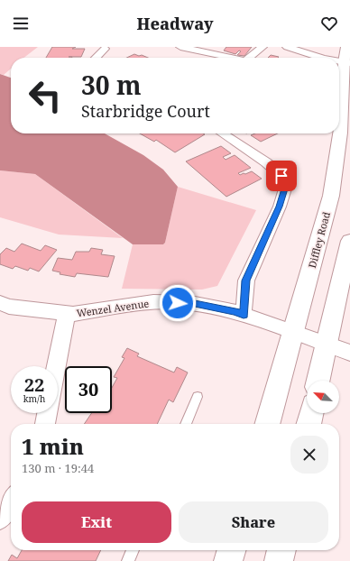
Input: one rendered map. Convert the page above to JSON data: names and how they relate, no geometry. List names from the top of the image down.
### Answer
{
  "streets": {
    "main road": ["Diffley Road"],
    "street": ["Wenzel Avenue"]
  },
  "crossings": [
    ["Diffley Road", "Wenzel Avenue"]
  ],
  "north": "top left",
  "page": {
    "header": "Headway",
    "turn": ["30 m", "Starbridge Court"],
    "speed": "22 km/h",
    "limit": "30",
    "heading": ["1 min", "130 m · 19:44"],
    "buttons": ["Exit", "Share"]
  }
}
